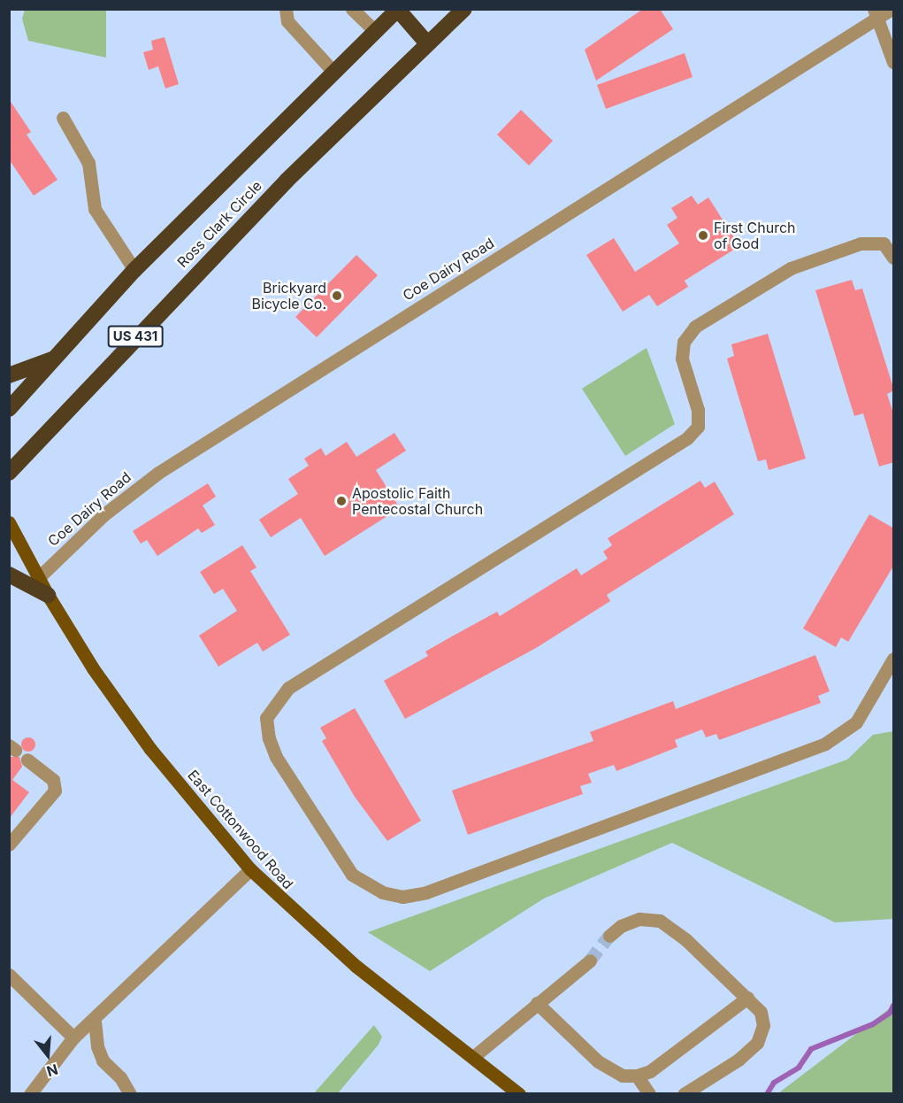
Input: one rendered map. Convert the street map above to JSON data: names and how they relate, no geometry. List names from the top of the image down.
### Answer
{
  "streets": {
    "highway": ["Ross Clark Circle", "US 431"],
    "main road": ["East Cottonwood Road"],
    "street": ["Coe Dairy Road"]
  },
  "crossings": [
    ["Coe Dairy Road", "East Cottonwood Road"]
  ],
  "places": ["First Church of God", "Brickyard Bicycle Co.", "Apostolic Faith Pentecostal Church"],
  "north": "bottom"
}
